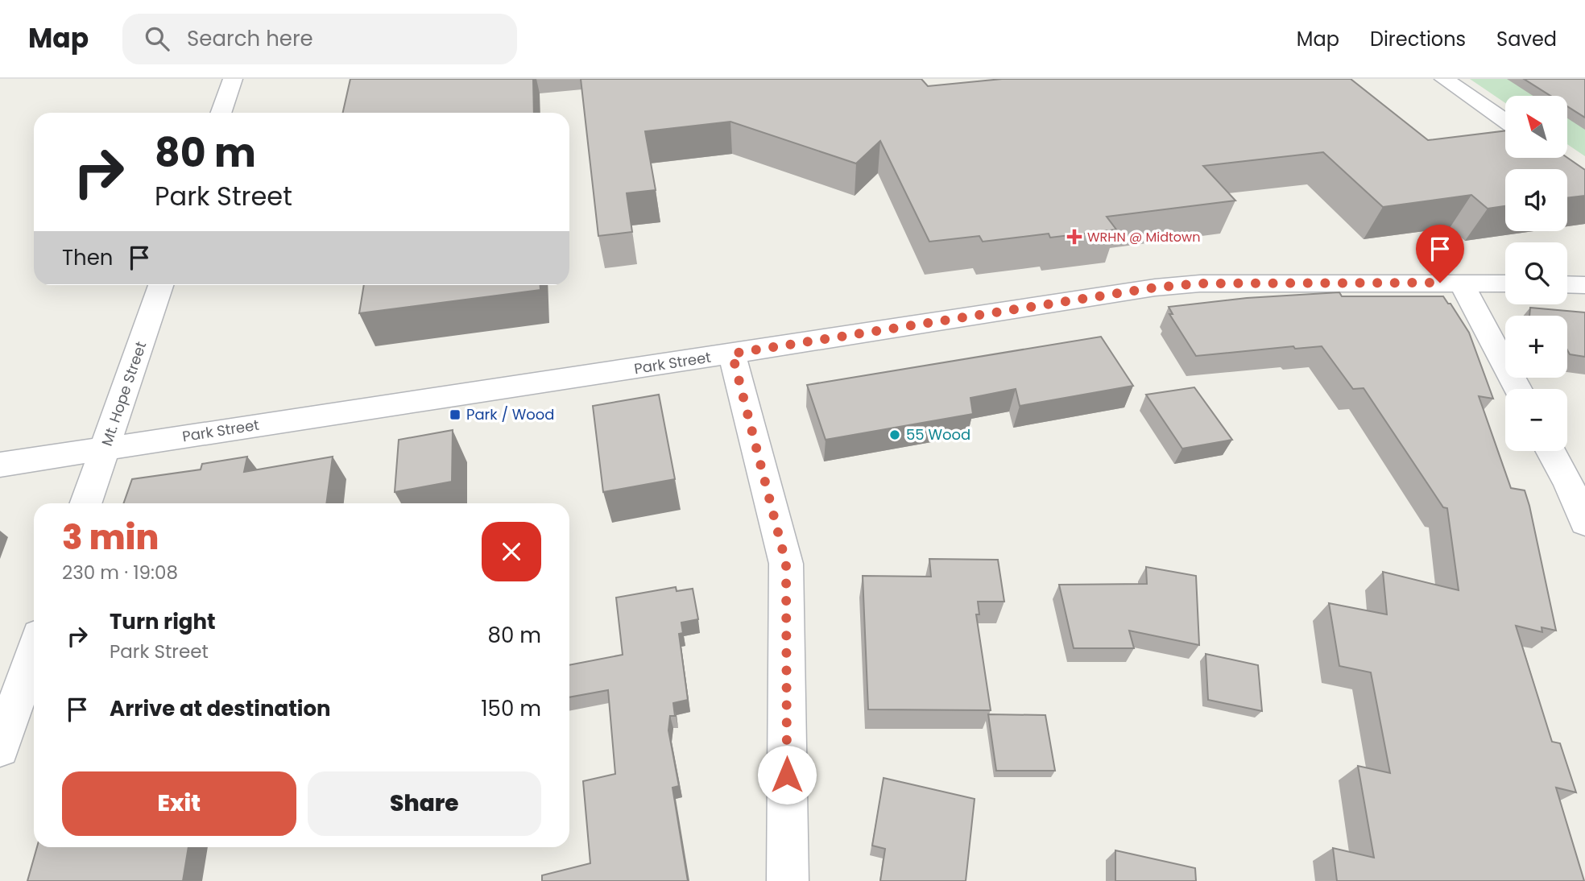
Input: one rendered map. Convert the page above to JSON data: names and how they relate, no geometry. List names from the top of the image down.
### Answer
{
  "streets": {
    "street": ["Park Street", "Mt. Hope Street"]
  },
  "crossings": [
    ["Park Street", "Mt. Hope Street"]
  ],
  "places": {
    "health": ["WRHN @ Midtown"],
    "transit": ["Park / Wood"],
    "other": ["55 Wood"]
  },
  "north": "top left",
  "page": {
    "header": "Map",
    "search": "Search here",
    "nav": ["Map", "Directions", "Saved"],
    "map_buttons": ["+", "−"],
    "turn": ["80 m", "Park Street"],
    "then": "Then",
    "heading": ["3 min", "230 m · 19:08"],
    "list": [
      {
        "name": "Turn right",
        "note": "Park Street",
        "value": "80 m"
      },
      {
        "name": "Arrive at destination",
        "value": "150 m"
      }
    ],
    "buttons": ["Exit", "Share"]
  }
}
